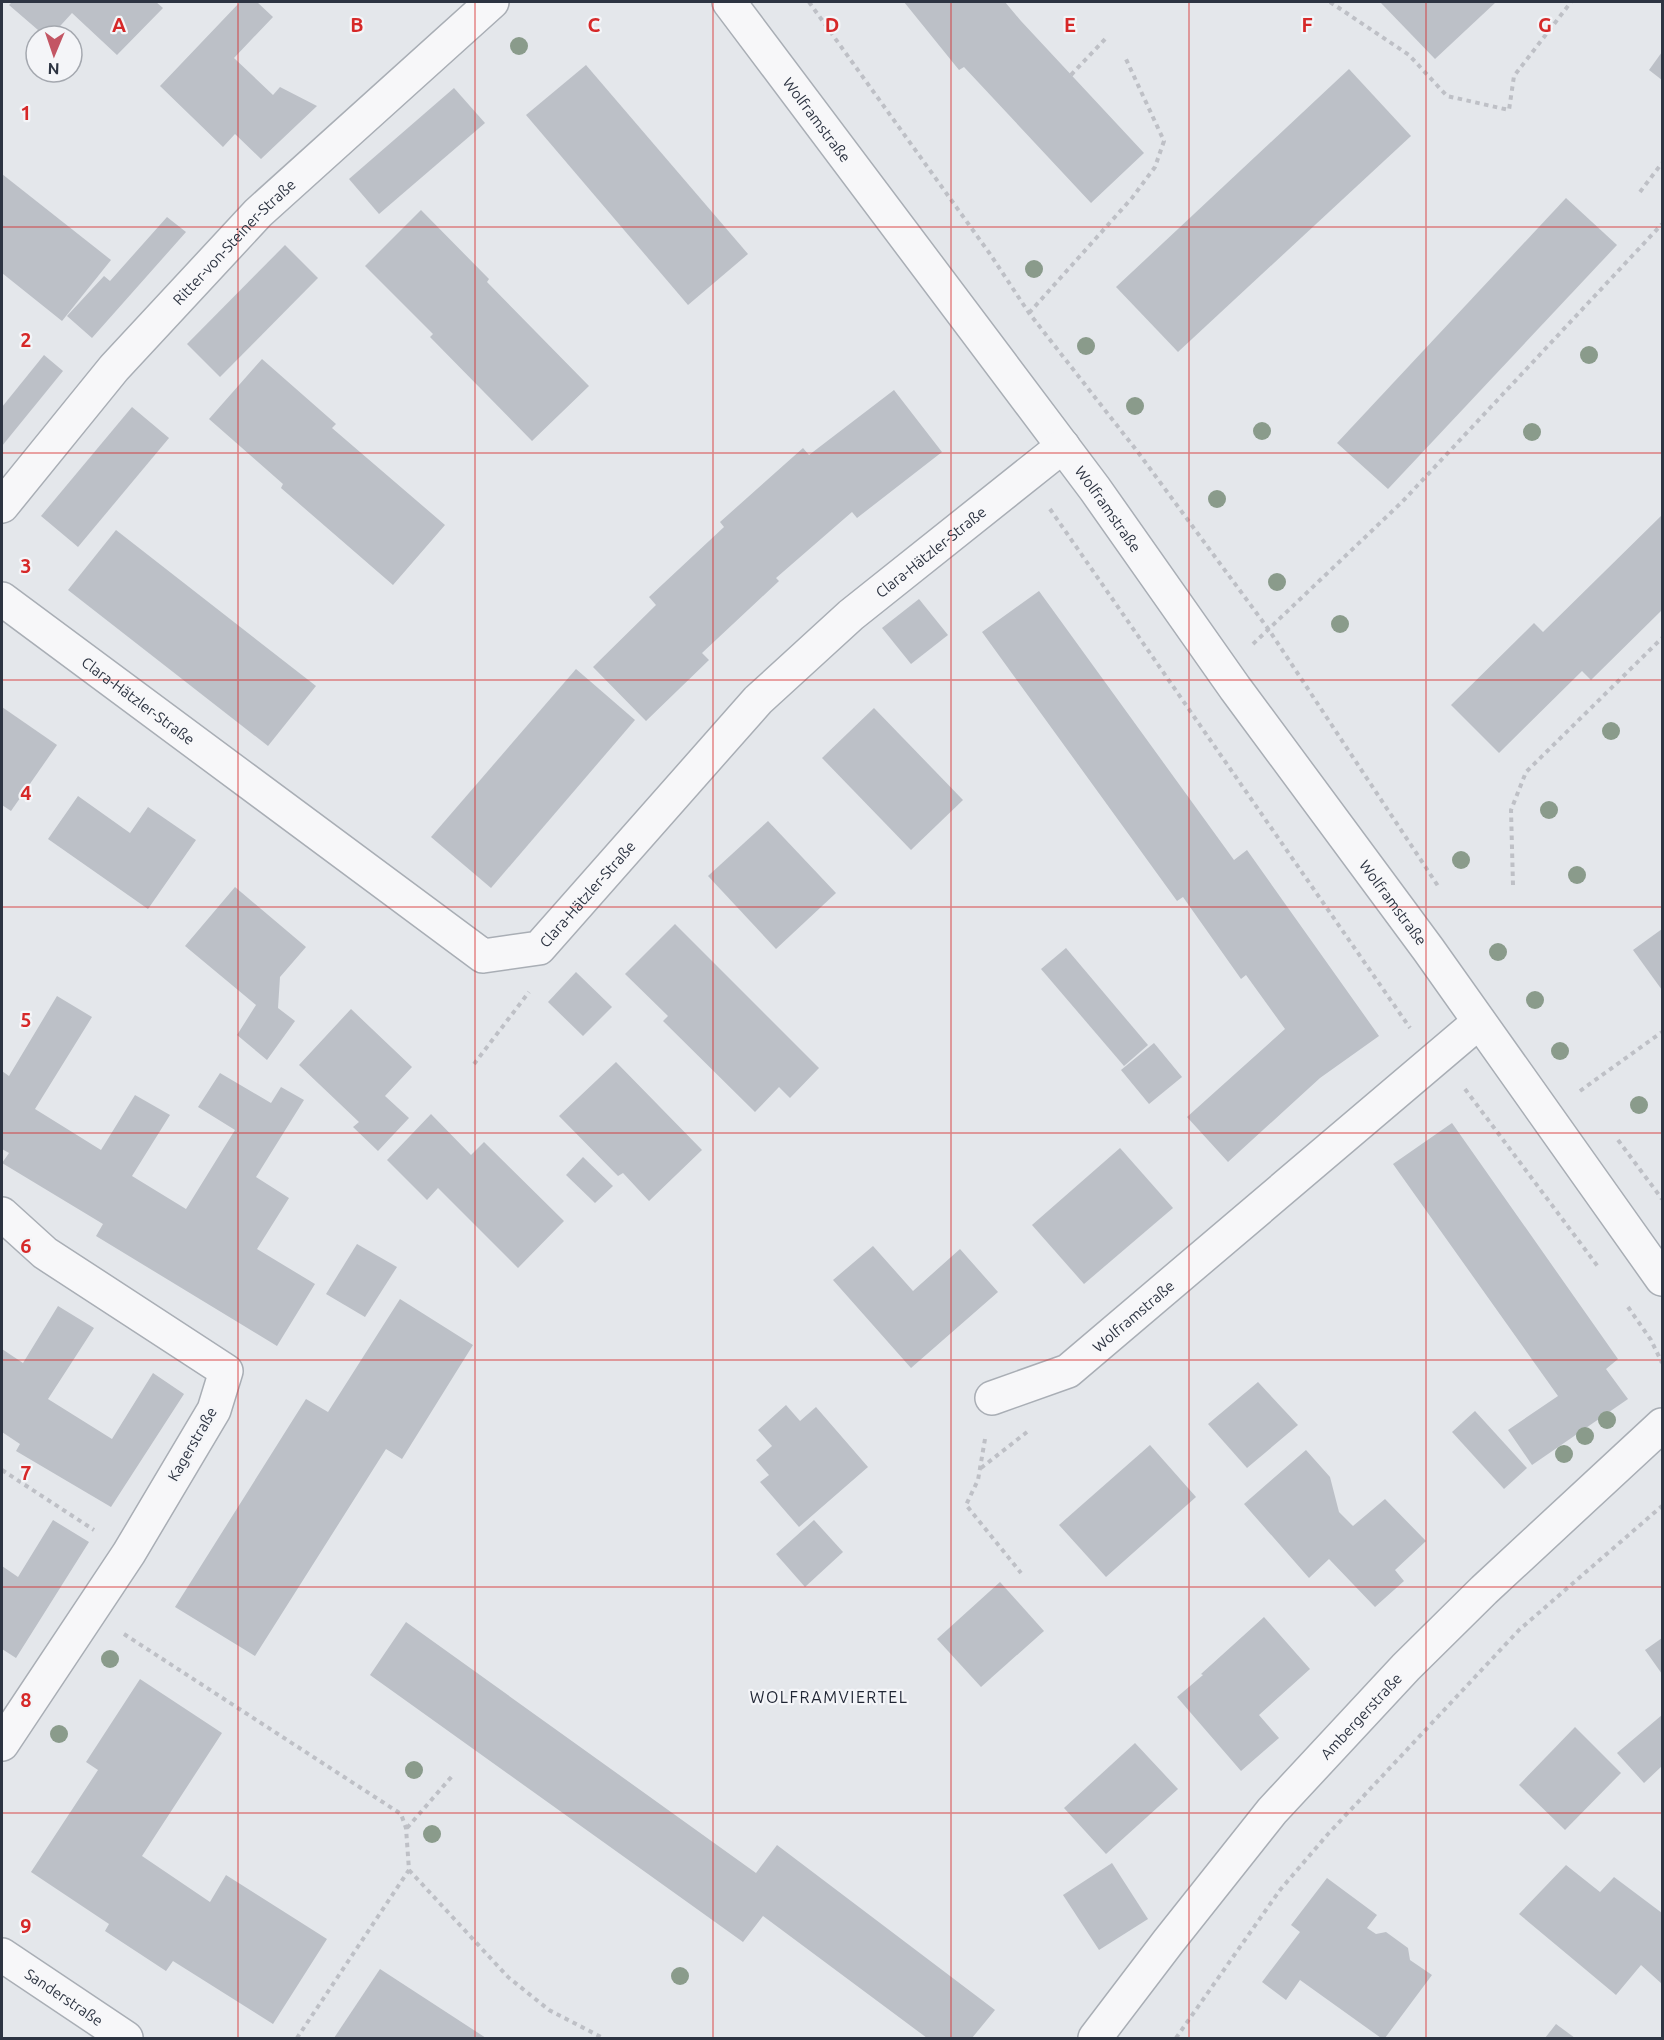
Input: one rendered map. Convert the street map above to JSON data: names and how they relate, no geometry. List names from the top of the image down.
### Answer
{
  "streets": {
    "street": [
      "Wolframstraße",
      "Ritter-von-Steiner-Straße",
      "Clara-Hätzler-Straße",
      "Kagerstraße",
      "Ambergerstraße",
      "Sanderstraße"
    ]
  },
  "crossings": [
    ["Wolframstraße", "Clara-Hätzler-Straße"]
  ],
  "districts": ["WOLFRAMVIERTEL"],
  "north": "bottom",
  "grid": {
    "columns": [
      "A",
      "B",
      "C",
      "D",
      "E",
      "F",
      "G"
    ],
    "rows": [
      "1",
      "2",
      "3",
      "4",
      "5",
      "6",
      "7",
      "8",
      "9"
    ]
  }
}
